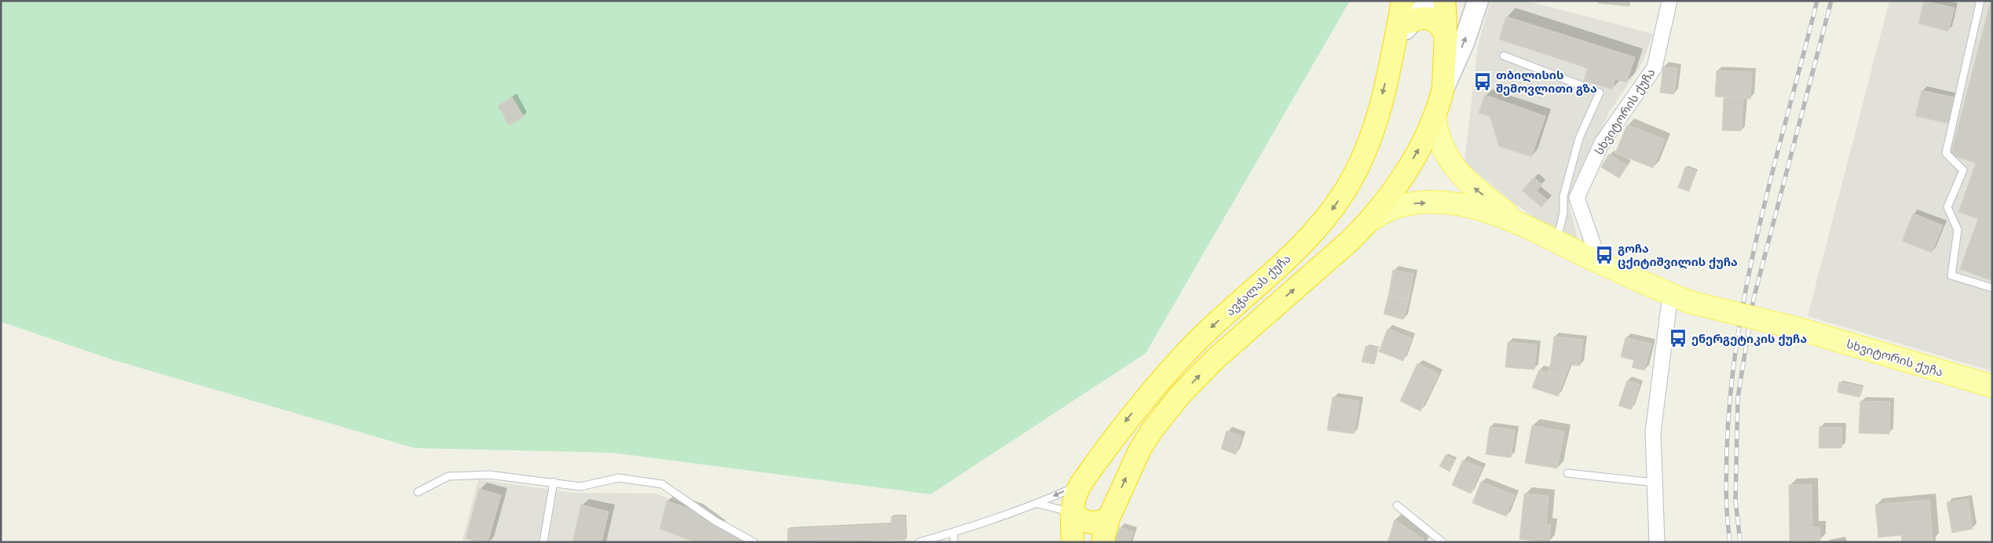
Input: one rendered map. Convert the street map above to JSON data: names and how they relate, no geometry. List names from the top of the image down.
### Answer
{
  "streets": {
    "highway": ["ავჭალას ქუჩა"],
    "main road": ["სხვიტორის ქუჩა"]
  },
  "places": {
    "bus stop": ["თბილისის შემოვლითი გზა", "გოჩა ცქიტიშვილის ქუჩა", "ენერგეტიკის ქუჩა"]
  }
}
